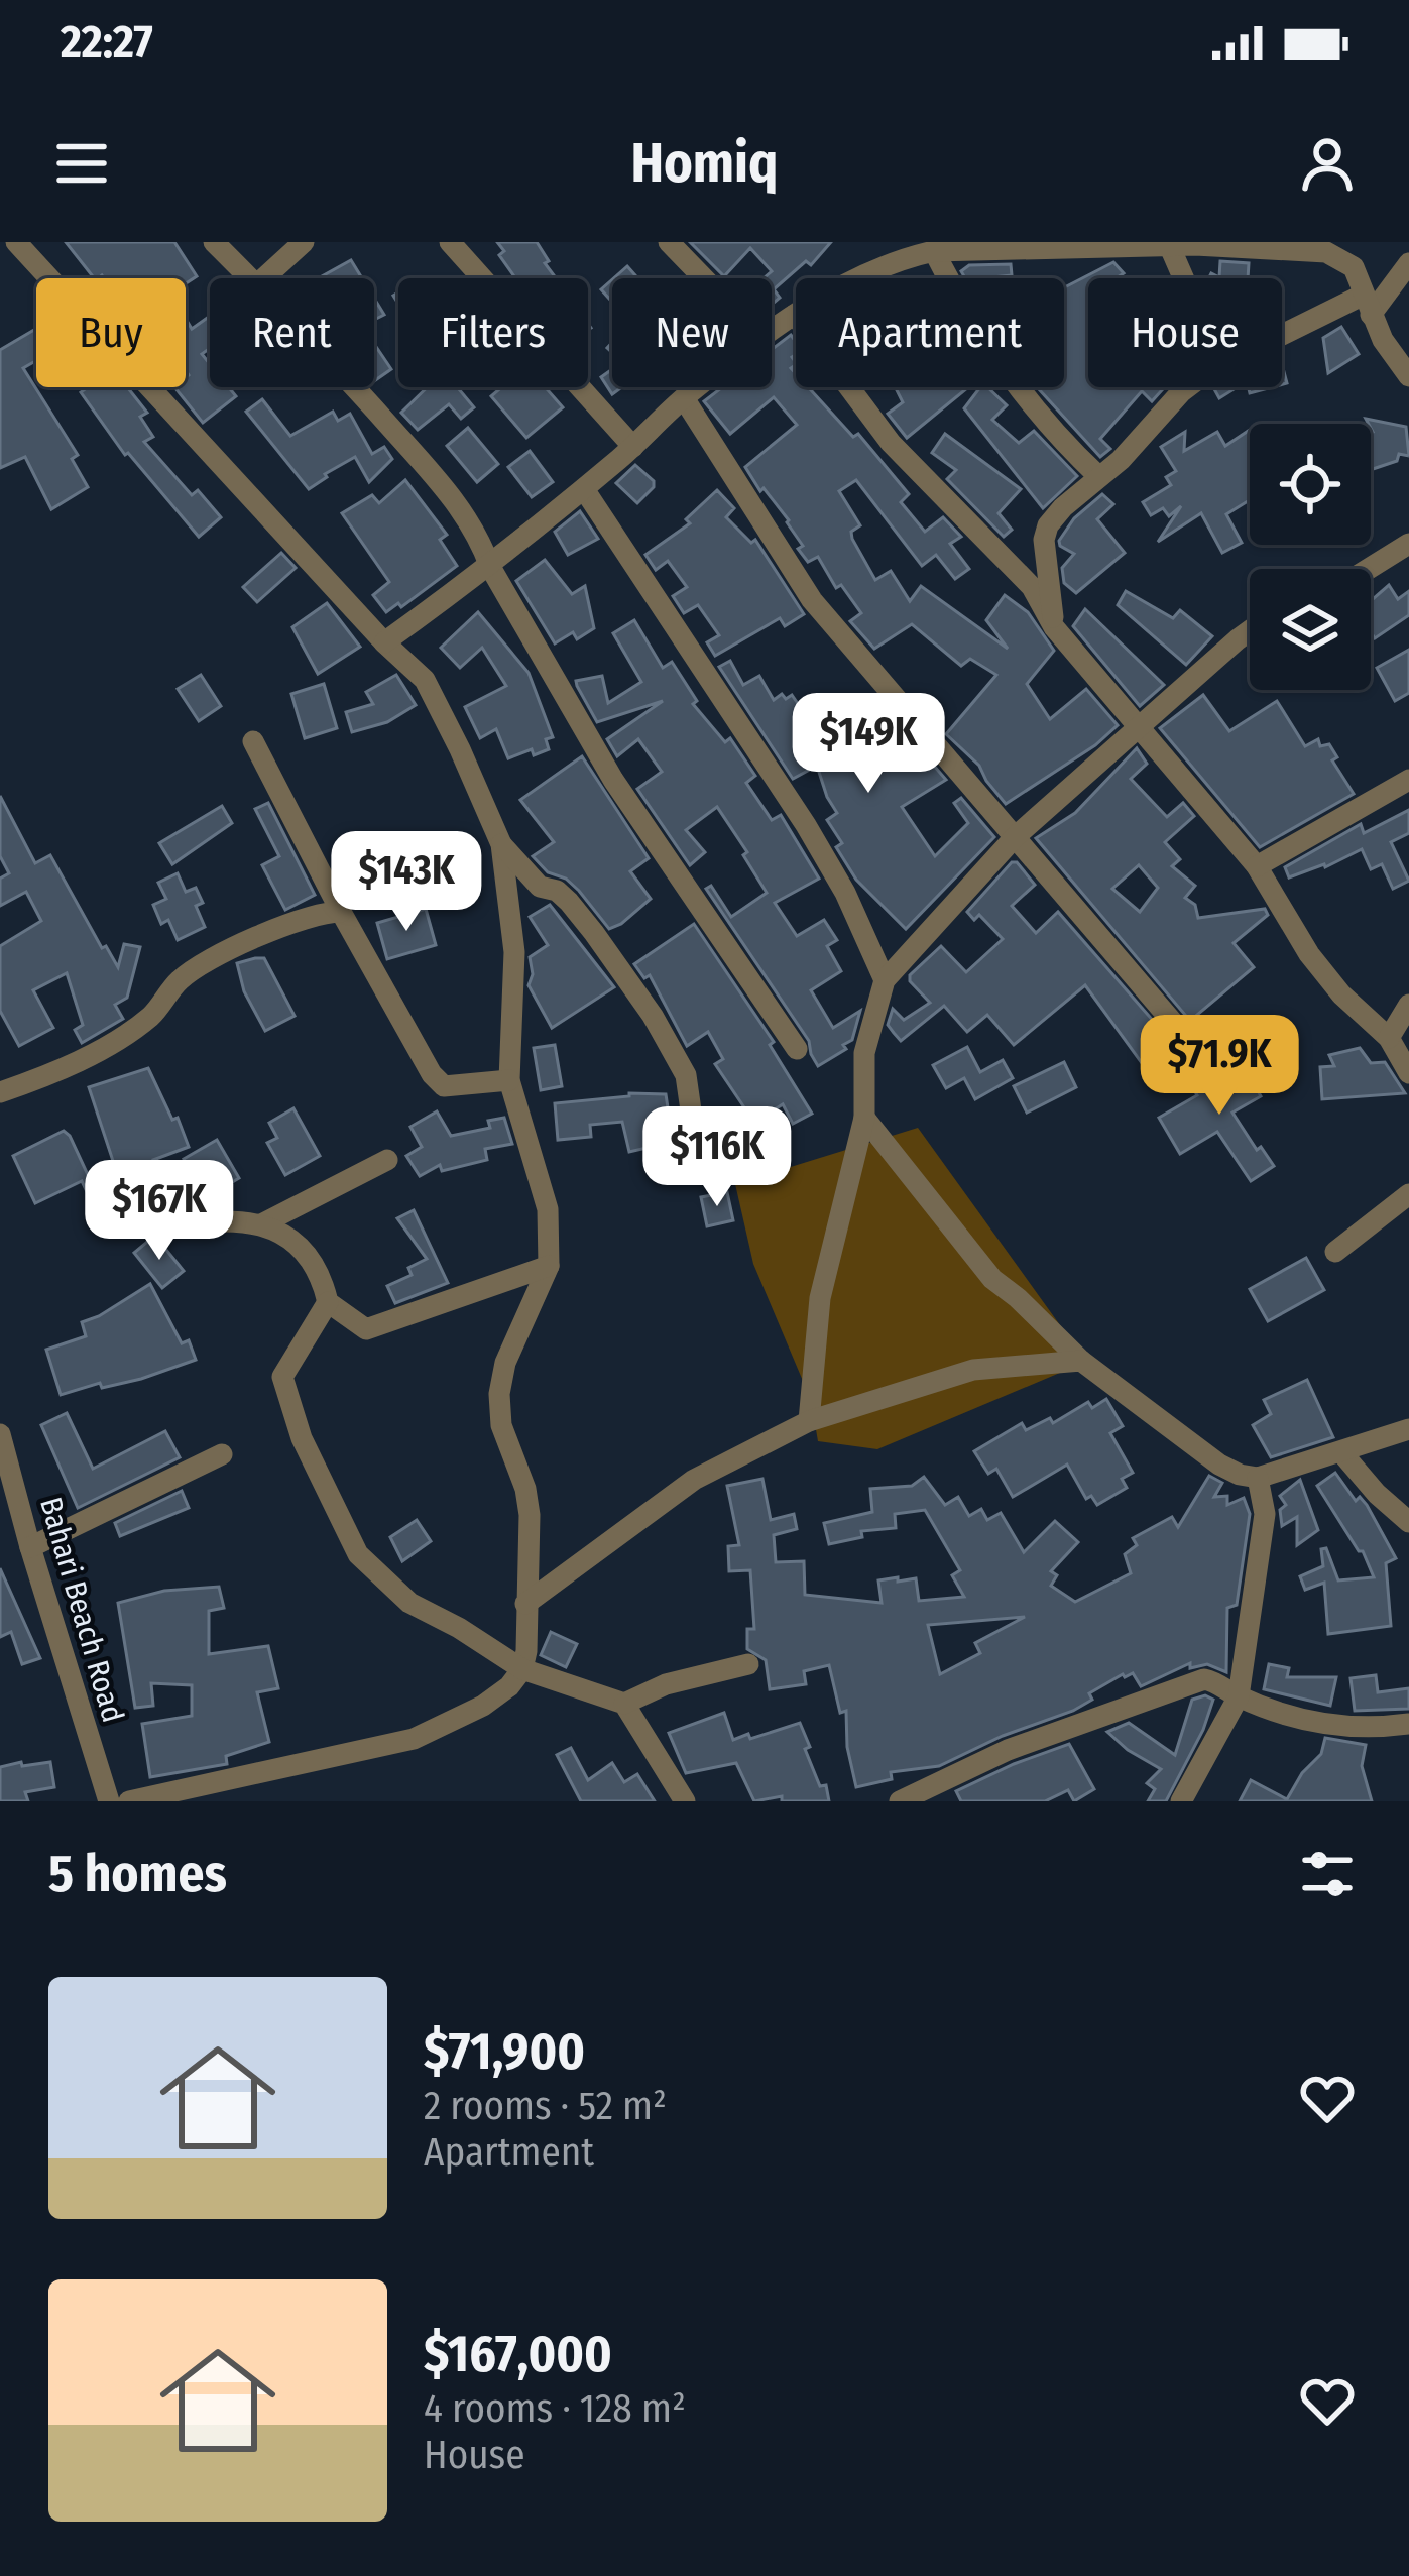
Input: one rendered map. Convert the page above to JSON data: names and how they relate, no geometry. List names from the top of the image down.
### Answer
{
  "streets": {
    "street": ["Bahari Beach Road"]
  },
  "page": {
    "status": "22:27",
    "header": "Homiq",
    "chip": [
      "Buy",
      "Rent",
      "Filters",
      "New",
      "Apartment",
      "House"
    ],
    "price": [
      "$149K",
      "$143K",
      "$71.9K",
      "$116K",
      "$167K"
    ],
    "heading": "5 homes",
    "list": [
      {
        "name": "$71,900",
        "note": "2 rooms · 52 m² · Apartment"
      },
      {
        "name": "$167,000",
        "note": "4 rooms · 128 m² · House"
      }
    ]
  }
}
